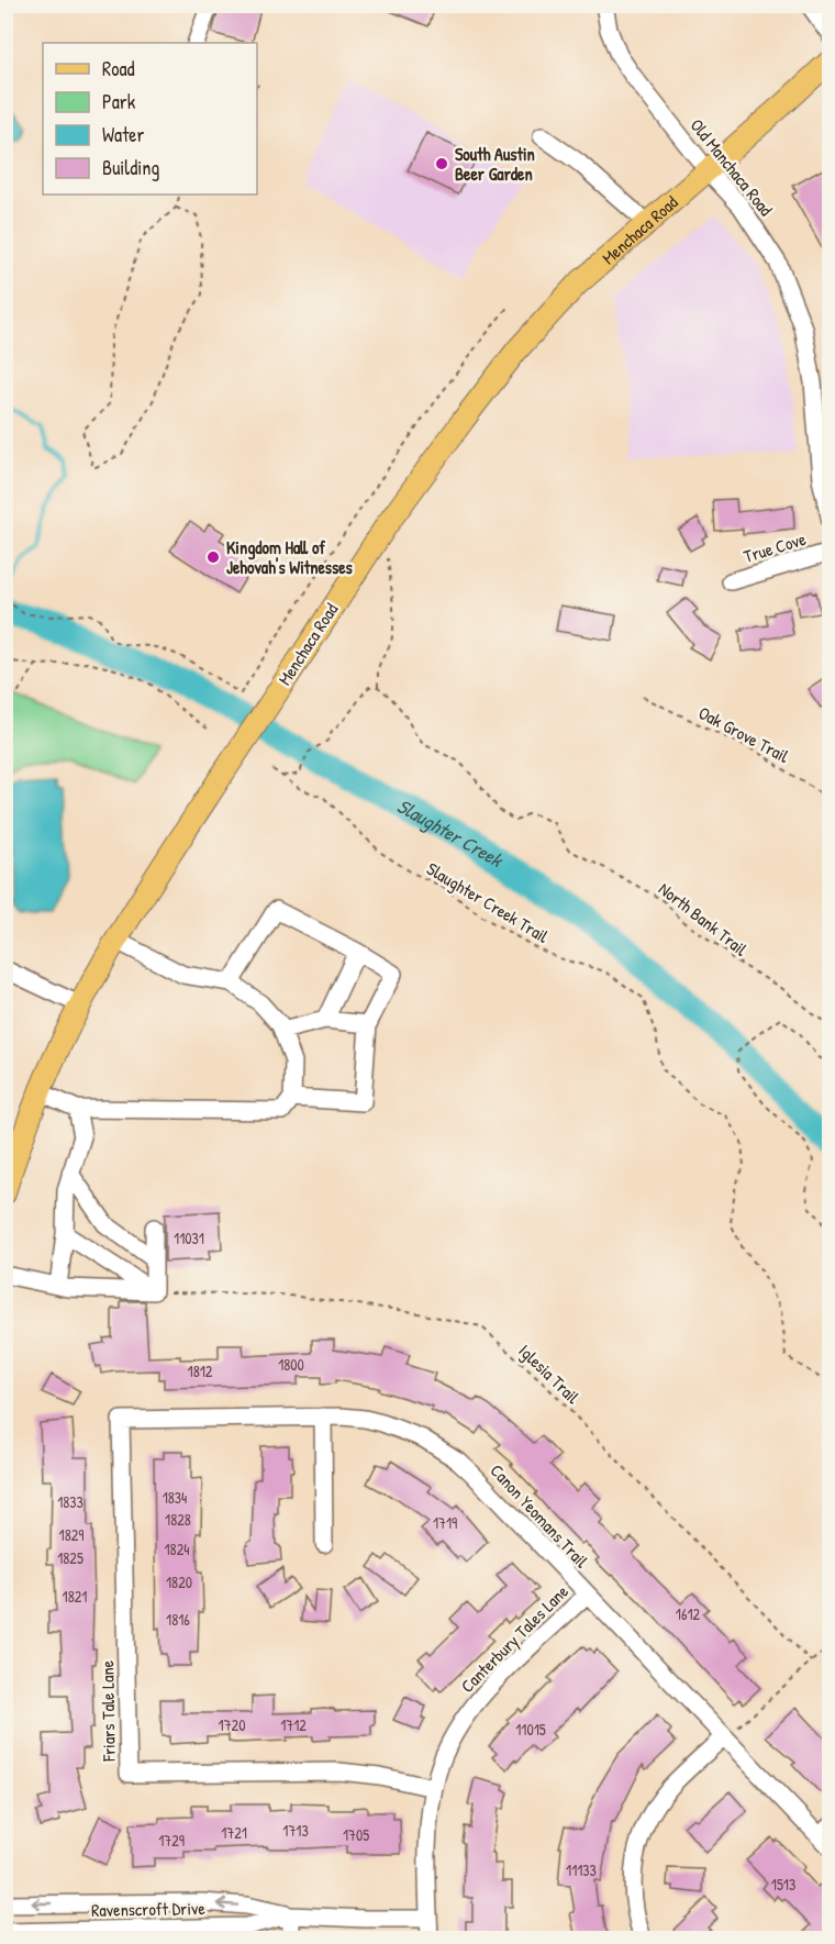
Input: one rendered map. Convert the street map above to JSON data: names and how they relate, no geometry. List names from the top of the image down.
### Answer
{
  "streets": {
    "main road": ["Menchaca Road"],
    "street": [
      "Old Manchaca Road",
      "True Cove",
      "Canon Yeomans Trail",
      "Canterbury Tales Lane",
      "Friars Tale Lane",
      "Ravenscroft Drive"
    ],
    "path": [
      "Oak Grove Trail",
      "Slaughter Creek Trail",
      "North Bank Trail",
      "Iglesia Trail"
    ]
  },
  "crossings": [
    ["Old Manchaca Road", "Menchaca Road"],
    ["Canon Yeomans Trail", "Canterbury Tales Lane"],
    ["Canon Yeomans Trail", "Friars Tale Lane"],
    ["Canterbury Tales Lane", "Friars Tale Lane"],
    ["Canterbury Tales Lane", "Ravenscroft Drive"]
  ],
  "water": ["Slaughter Creek"],
  "places": ["South Austin Beer Garden", "Kingdom Hall of Jehovah's Witnesses"],
  "house_numbers": [
    "11031",
    "1800",
    "1812",
    "1834",
    "1833",
    "1828",
    "1719",
    "1829",
    "1824",
    "1825",
    "1820",
    "1821",
    "1612",
    "1816",
    "1720",
    "1712",
    "11015",
    "1713",
    "1721",
    "1705",
    "1729",
    "11133",
    "1513"
  ],
  "legend": [
    "Road",
    "Park",
    "Water",
    "Building"
  ]
}
